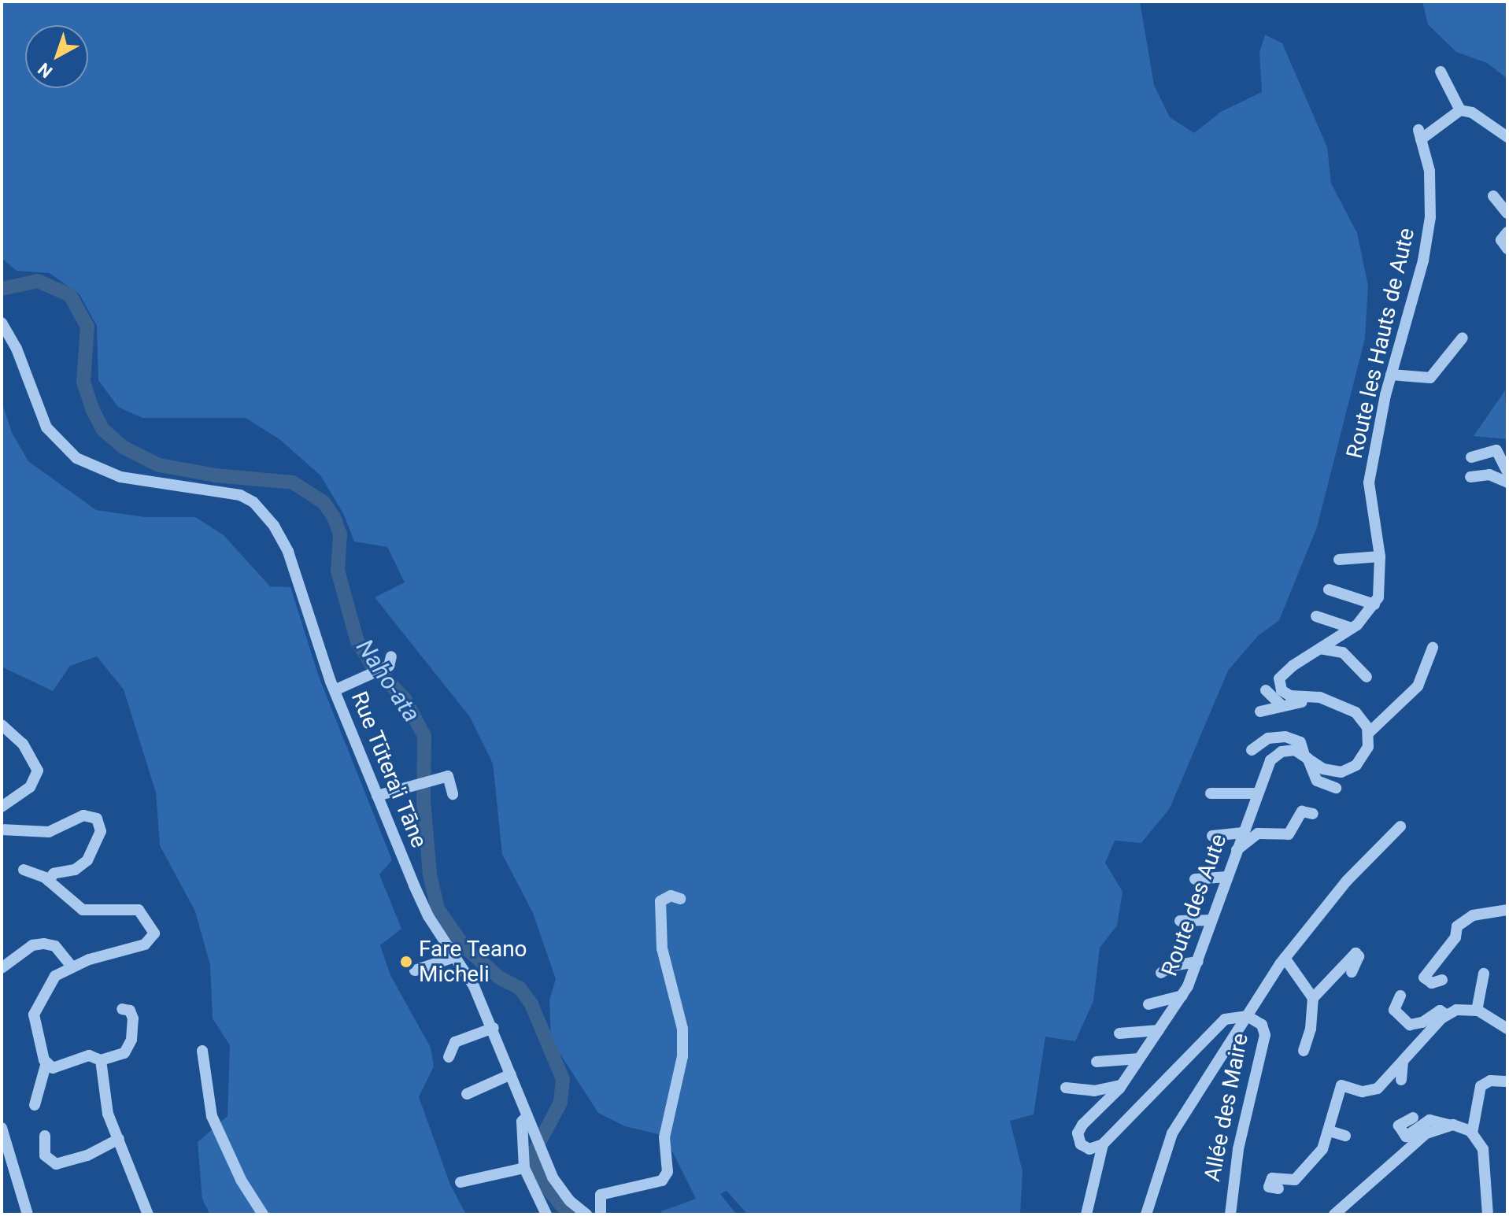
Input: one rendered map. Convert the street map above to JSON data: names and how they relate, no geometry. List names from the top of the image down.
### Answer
{
  "streets": {
    "street": [
      "Route les Hauts de Aute",
      "Rue Tūtera'i Tāne",
      "Route des Aute",
      "Allée des Maire"
    ]
  },
  "water": ["Naho-ata"],
  "places": ["Fare Teano Micheli"],
  "north": "bottom left"
}
